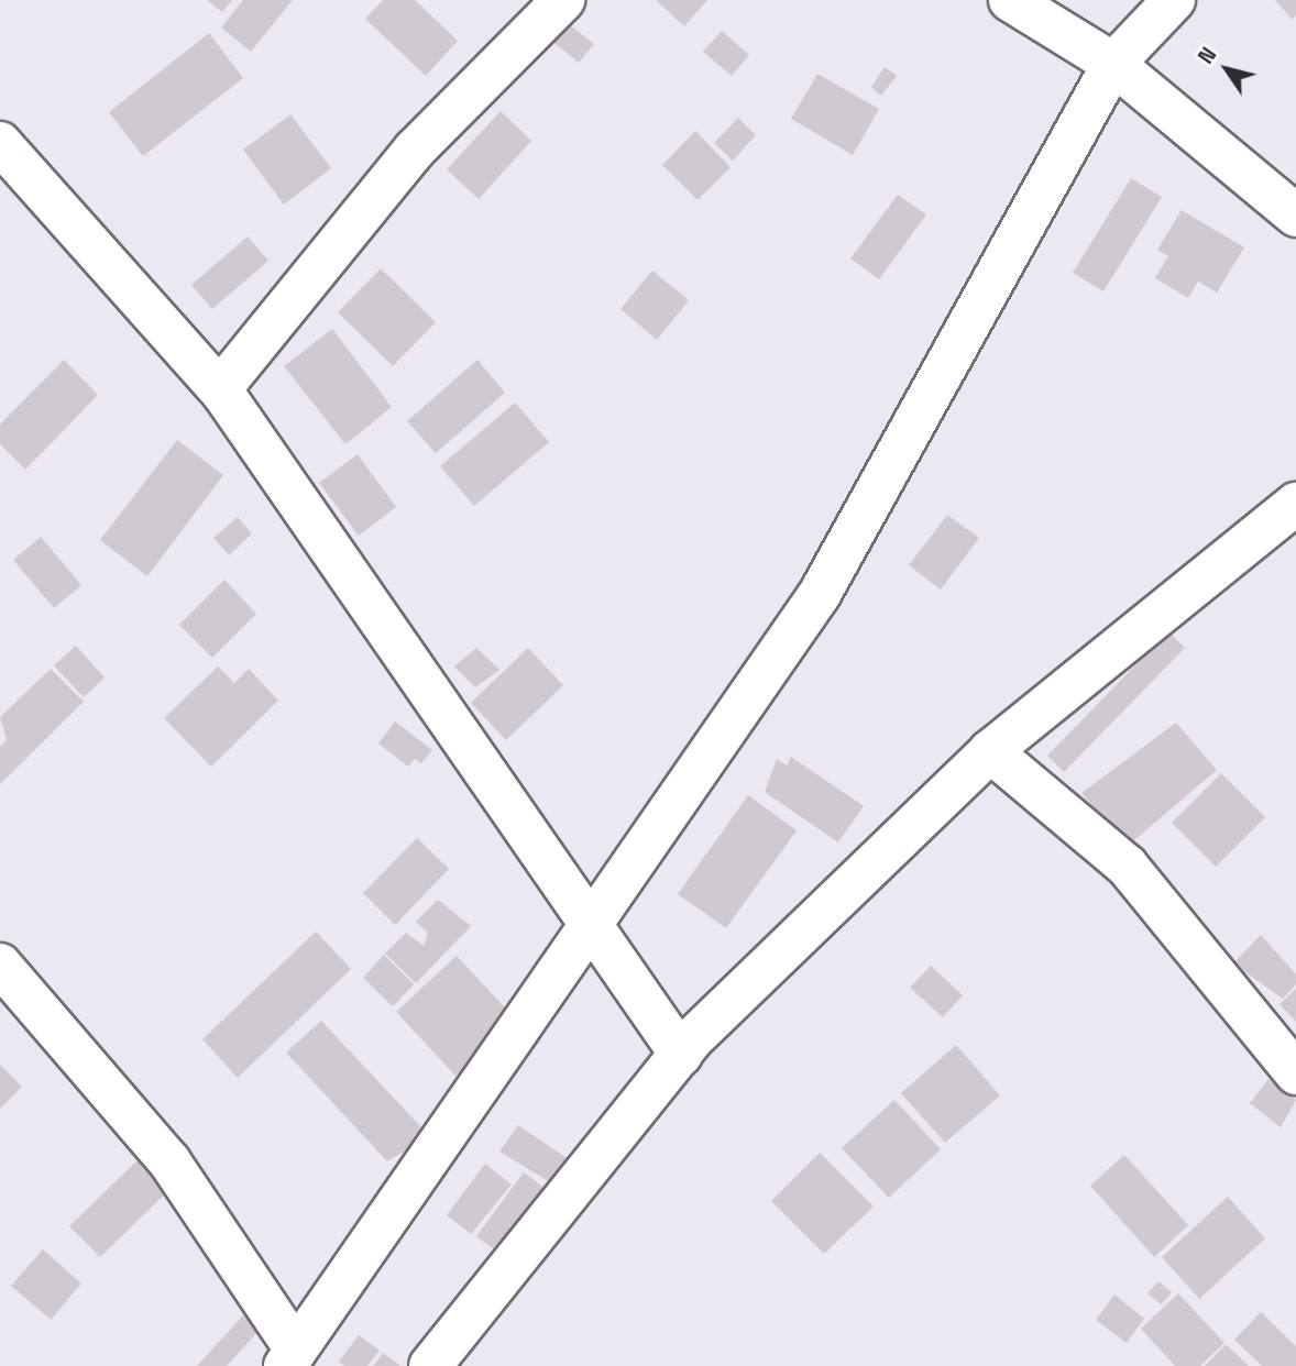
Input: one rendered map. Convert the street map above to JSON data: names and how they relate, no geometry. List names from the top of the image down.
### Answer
{
  "north": "top left"
}
